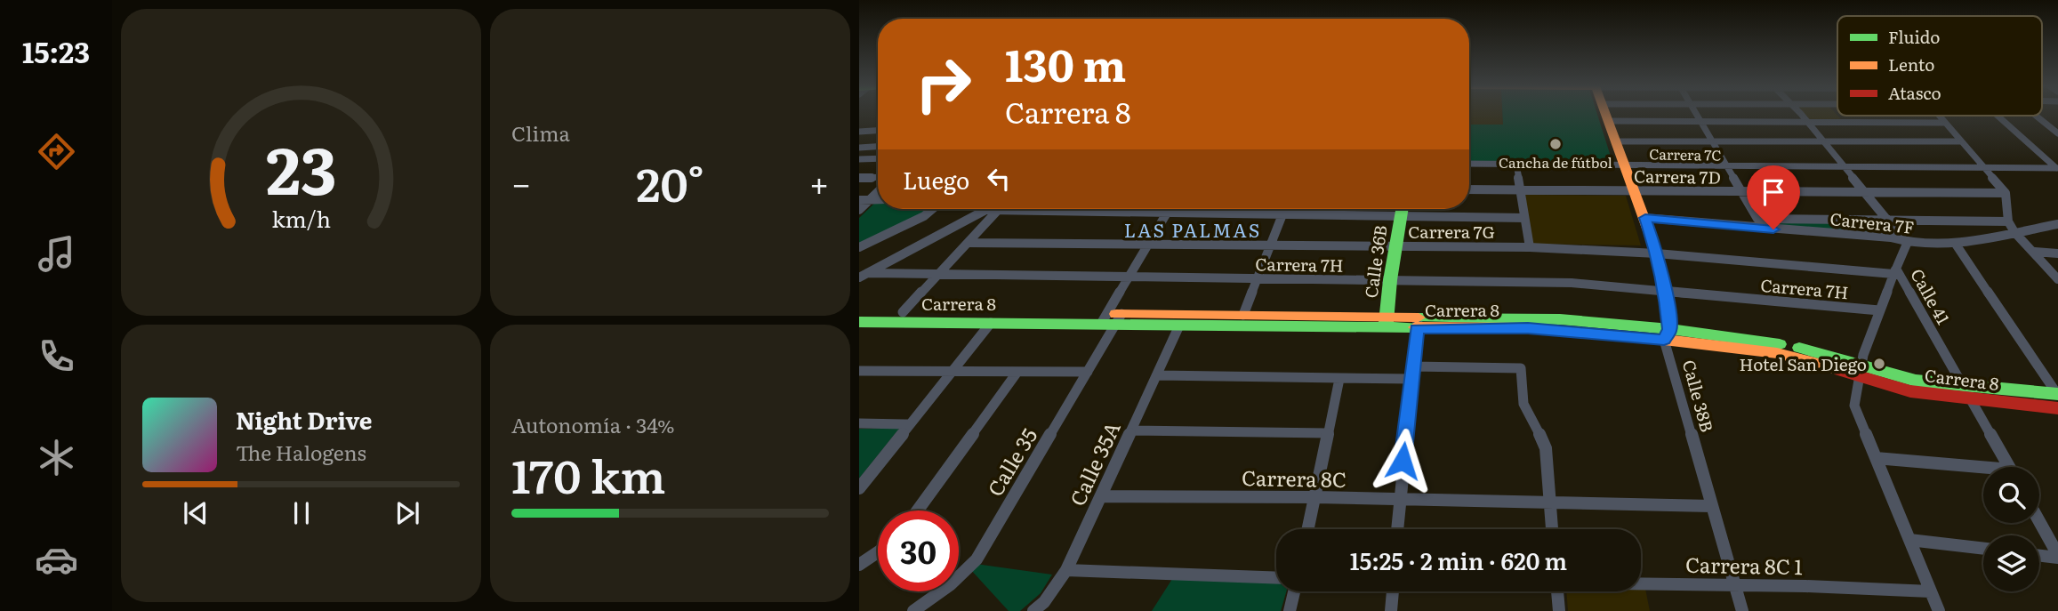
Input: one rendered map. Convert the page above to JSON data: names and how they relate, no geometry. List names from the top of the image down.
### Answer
{
  "streets": {
    "street": [
      "Carrera 7C",
      "Carrera 7D",
      "Carrera 7F",
      "Carrera 7G",
      "Calle 36B",
      "Carrera 7H",
      "Calle 41",
      "Carrera 8",
      "Calle 38B",
      "Calle 35",
      "Calle 35A",
      "Carrera 8C",
      "Carrera 8C 1"
    ]
  },
  "crossings": [
    ["Carrera 7C", "Calle 38B"],
    ["Carrera 7D", "Calle 38B"],
    ["Carrera 7F", "Calle 41"],
    ["Carrera 7F", "Calle 38B"],
    ["Carrera 7G", "Calle 36B"],
    ["Carrera 7G", "Calle 41"],
    ["Carrera 7G", "Calle 38B"],
    ["Carrera 7G", "Calle 35"],
    ["Calle 36B", "Carrera 7H"],
    ["Calle 36B", "Carrera 8"],
    ["Carrera 7H", "Calle 38B"],
    ["Carrera 7H", "Calle 35"],
    ["Calle 41", "Carrera 8"],
    ["Carrera 8", "Calle 38B"],
    ["Carrera 8", "Calle 35"],
    ["Carrera 8", "Calle 35A"],
    ["Calle 38B", "Carrera 8C"],
    ["Calle 38B", "Carrera 8C 1"],
    ["Calle 35A", "Carrera 8C"]
  ],
  "districts": ["LAS PALMAS"],
  "places": ["Cancha de fútbol", "Hotel San Diego"],
  "legend": ["Fluido", "Lento", "Atasco"],
  "page": {
    "tabs": "15:23",
    "tile": [
      "Clima",
      ["Autonomía · 34%", "170 km"]
    ],
    "turn": ["130 m", "Carrera 8"],
    "then": "Luego",
    "heat": ["−", "20°", "+"],
    "song": ["Night Drive", "The Halogens"],
    "limit": "30",
    "trip": "15:25 · 2 min · 620 m",
    "gauge": ["23", "km/h"]
  }
}
